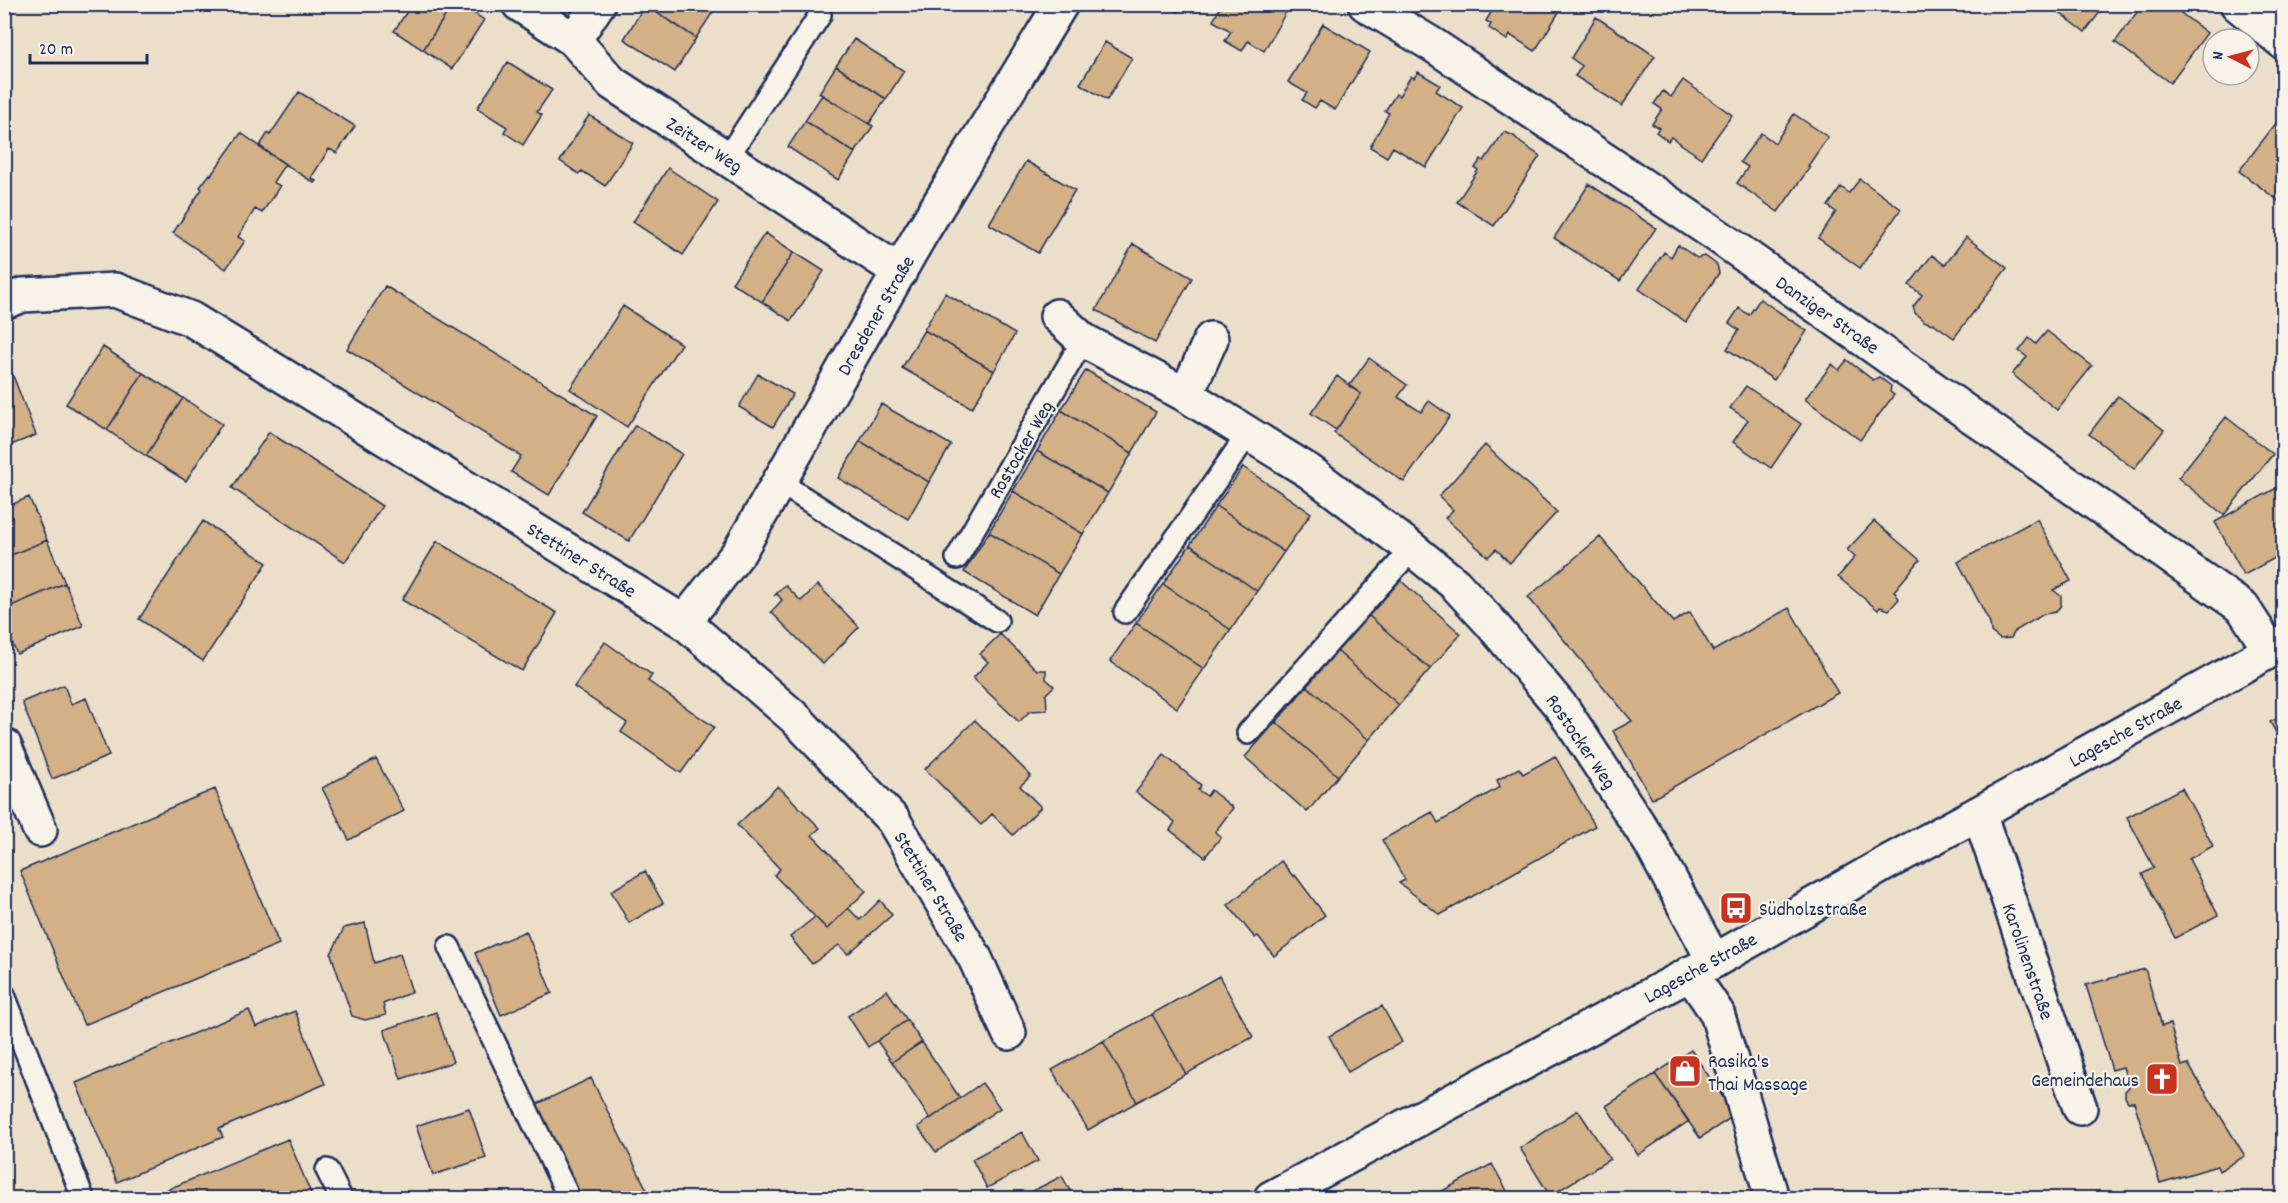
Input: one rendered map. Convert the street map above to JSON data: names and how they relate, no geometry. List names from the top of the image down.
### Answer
{
  "streets": {
    "street": [
      "Zeitzer Weg",
      "Danziger Straße",
      "Dresdener Straße",
      "Rostocker Weg",
      "Stettiner Straße",
      "Lagesche Straße",
      "Karolinenstraße"
    ]
  },
  "crossings": [
    ["Zeitzer Weg", "Dresdener Straße"],
    ["Danziger Straße", "Lagesche Straße"],
    ["Dresdener Straße", "Stettiner Straße"],
    ["Rostocker Weg", "Lagesche Straße"],
    ["Lagesche Straße", "Karolinenstraße"]
  ],
  "places": {
    "bus stop": ["Südholzstraße"],
    "shop": ["Rasika's Thai Massage"],
    "church": ["Gemeindehaus"]
  },
  "scale_bar": "20 m",
  "north": "left"
}
